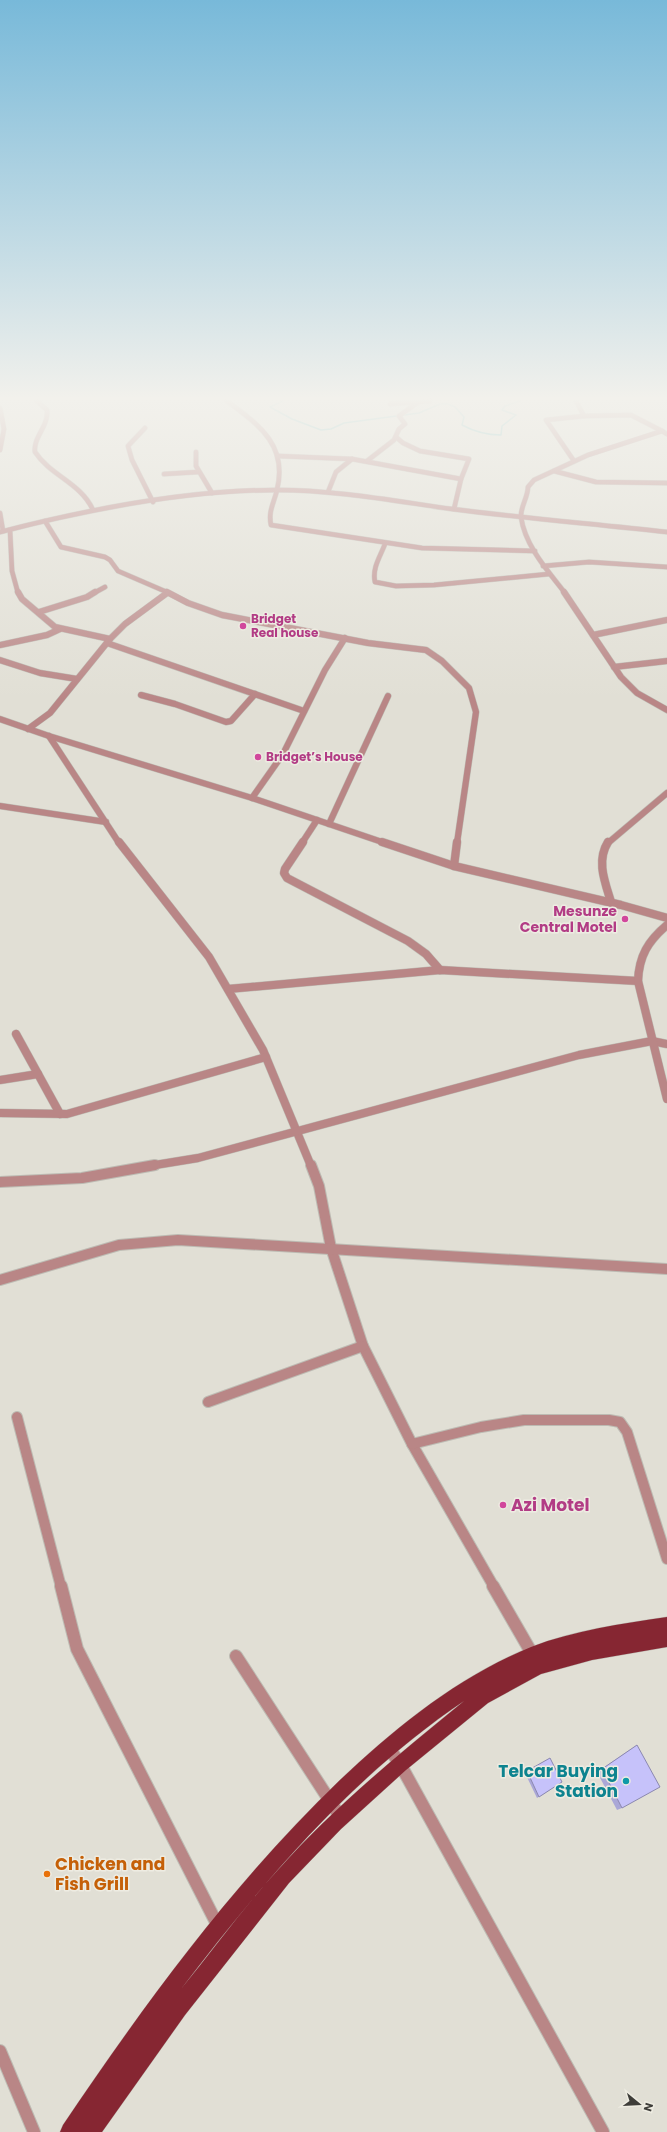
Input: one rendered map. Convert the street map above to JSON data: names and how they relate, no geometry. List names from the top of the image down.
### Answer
{
  "places": [
    "Bridget Real house",
    "Bridget’s House",
    "Mesunze Central Motel",
    "Azi Motel",
    "Telcar Buying Station",
    "Chicken and Fish Grill"
  ],
  "north": "right"
}
